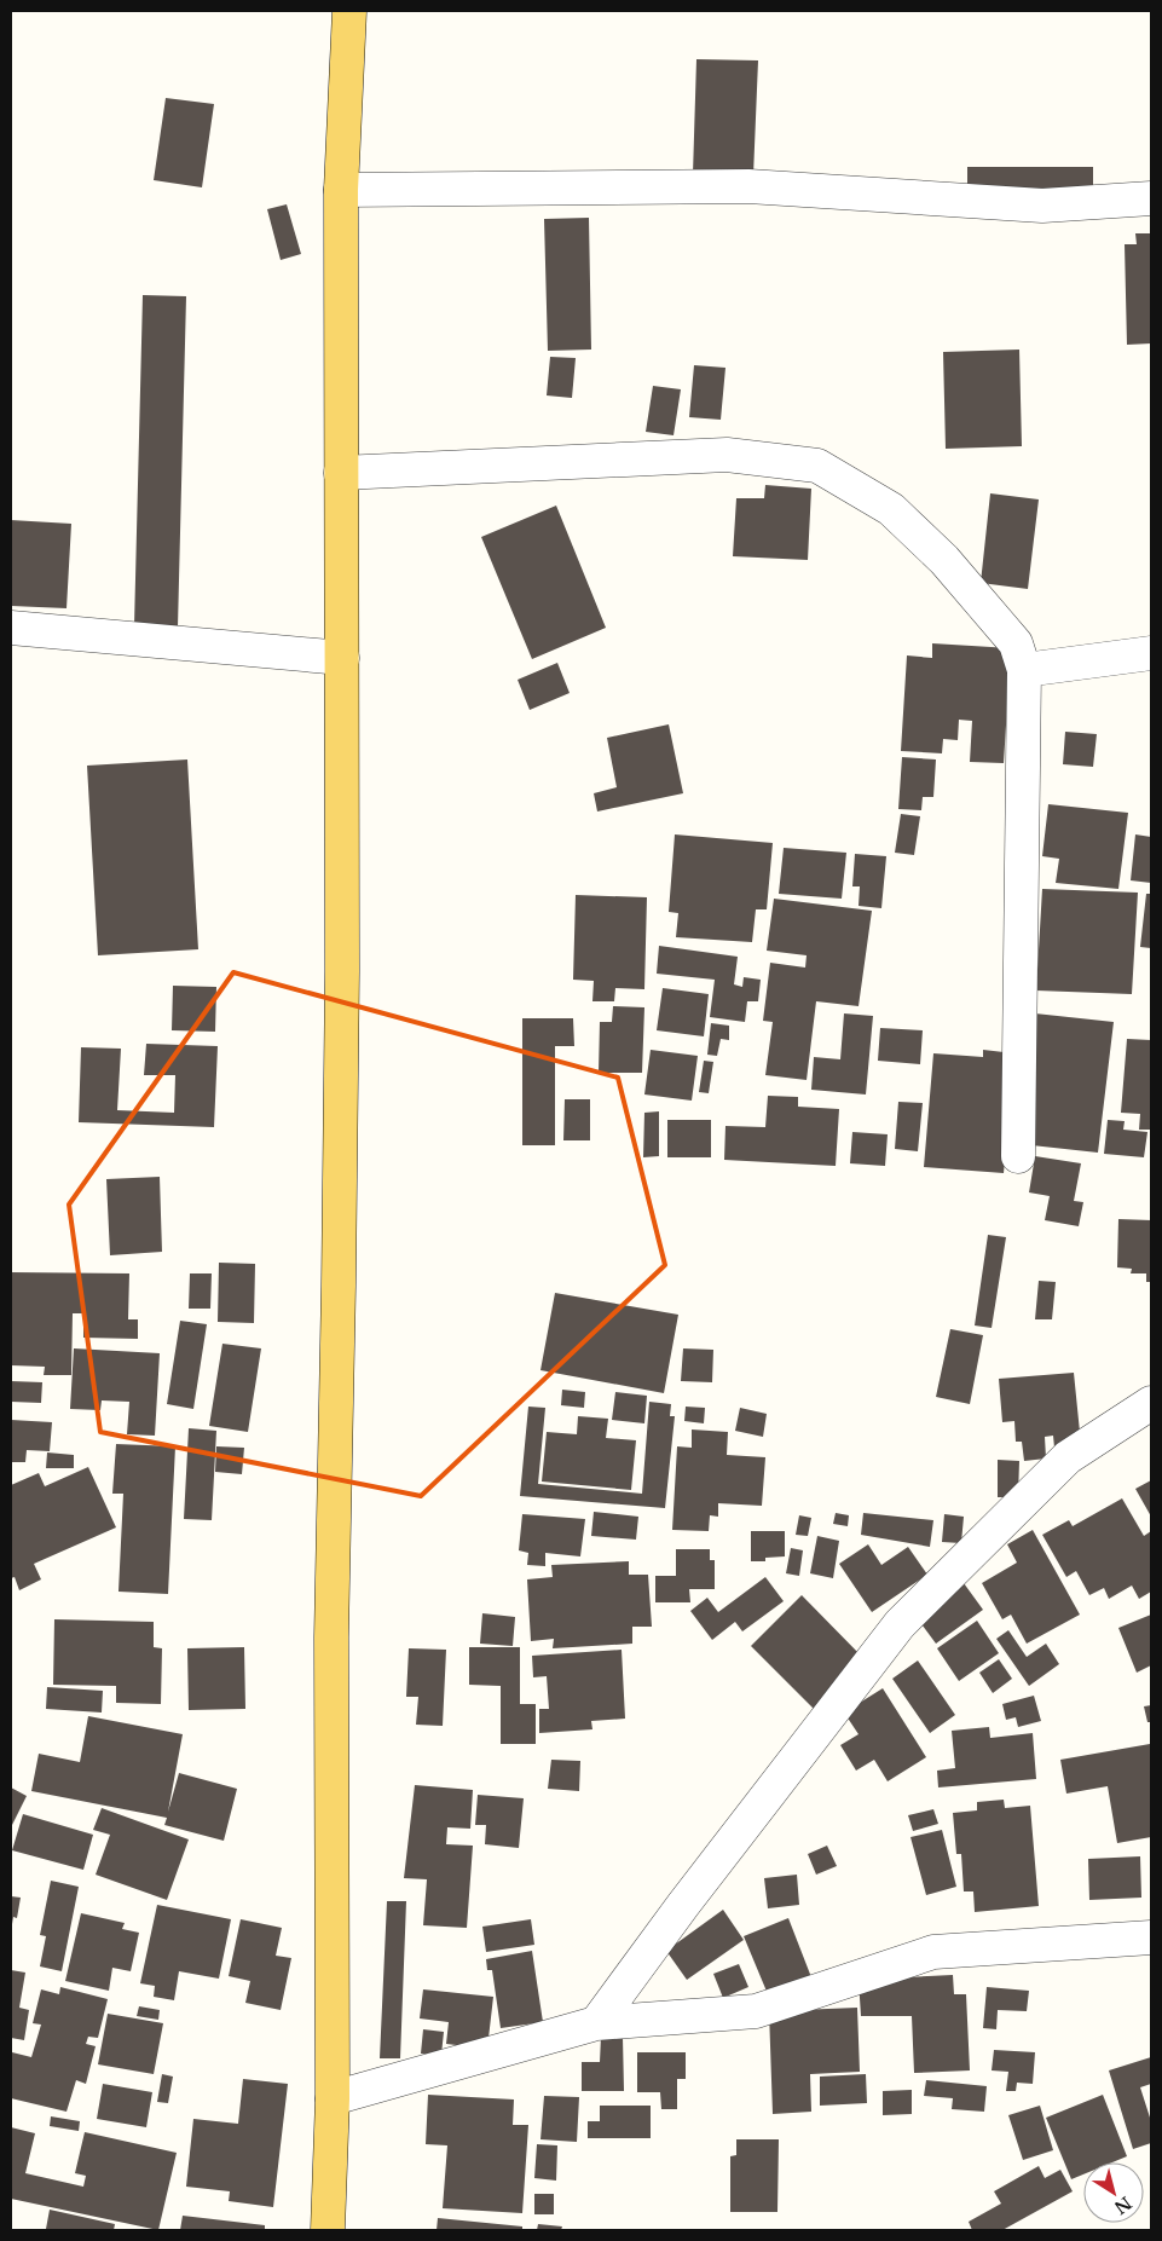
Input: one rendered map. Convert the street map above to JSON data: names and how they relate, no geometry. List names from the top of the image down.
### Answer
{
  "north": "bottom right"
}
